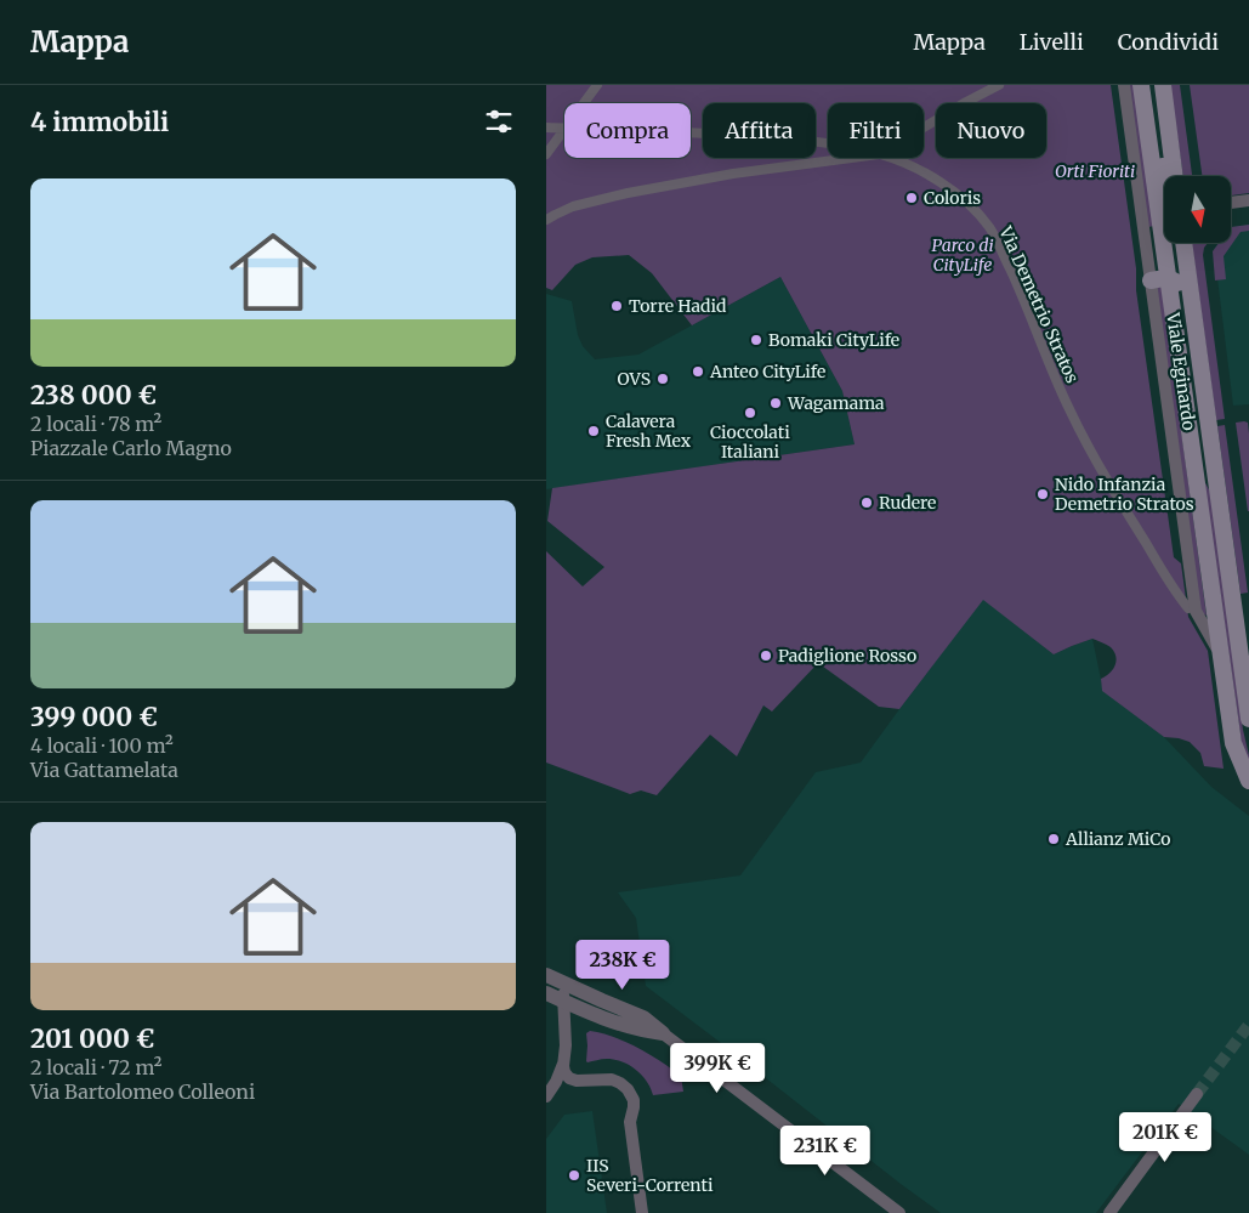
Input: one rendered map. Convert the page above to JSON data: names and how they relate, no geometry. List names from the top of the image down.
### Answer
{
  "streets": {
    "main road": ["Viale Eginardo"],
    "street": ["Via Demetrio Stratos"]
  },
  "parks": ["Orti Fioriti", "Parco di CityLife"],
  "places": [
    "Coloris",
    "Torre Hadid",
    "Bomaki CityLife",
    "Anteo CityLife",
    "OVS",
    "Wagamama",
    "Cioccolati Italiani",
    "Calavera Fresh Mex",
    "Nido Infanzia Demetrio Stratos",
    "Rudere",
    "Padiglione Rosso",
    "Allianz MiCo",
    "IIS Severi-Correnti"
  ],
  "north": "bottom",
  "page": {
    "header": "Mappa",
    "nav": ["Mappa", "Livelli", "Condividi"],
    "heading": "4 immobili",
    "chip": [
      "Compra",
      "Affitta",
      "Filtri",
      "Nuovo"
    ],
    "list": [
      {
        "name": "238 000 €",
        "note": "2 locali · 78 m² · Piazzale Carlo Magno"
      },
      {
        "name": "399 000 €",
        "note": "4 locali · 100 m² · Via Gattamelata"
      },
      {
        "name": "201 000 €",
        "note": "2 locali · 72 m² · Via Bartolomeo Colleoni"
      }
    ],
    "price": [
      "238K €",
      "399K €",
      "201K €",
      "231K €"
    ]
  }
}
